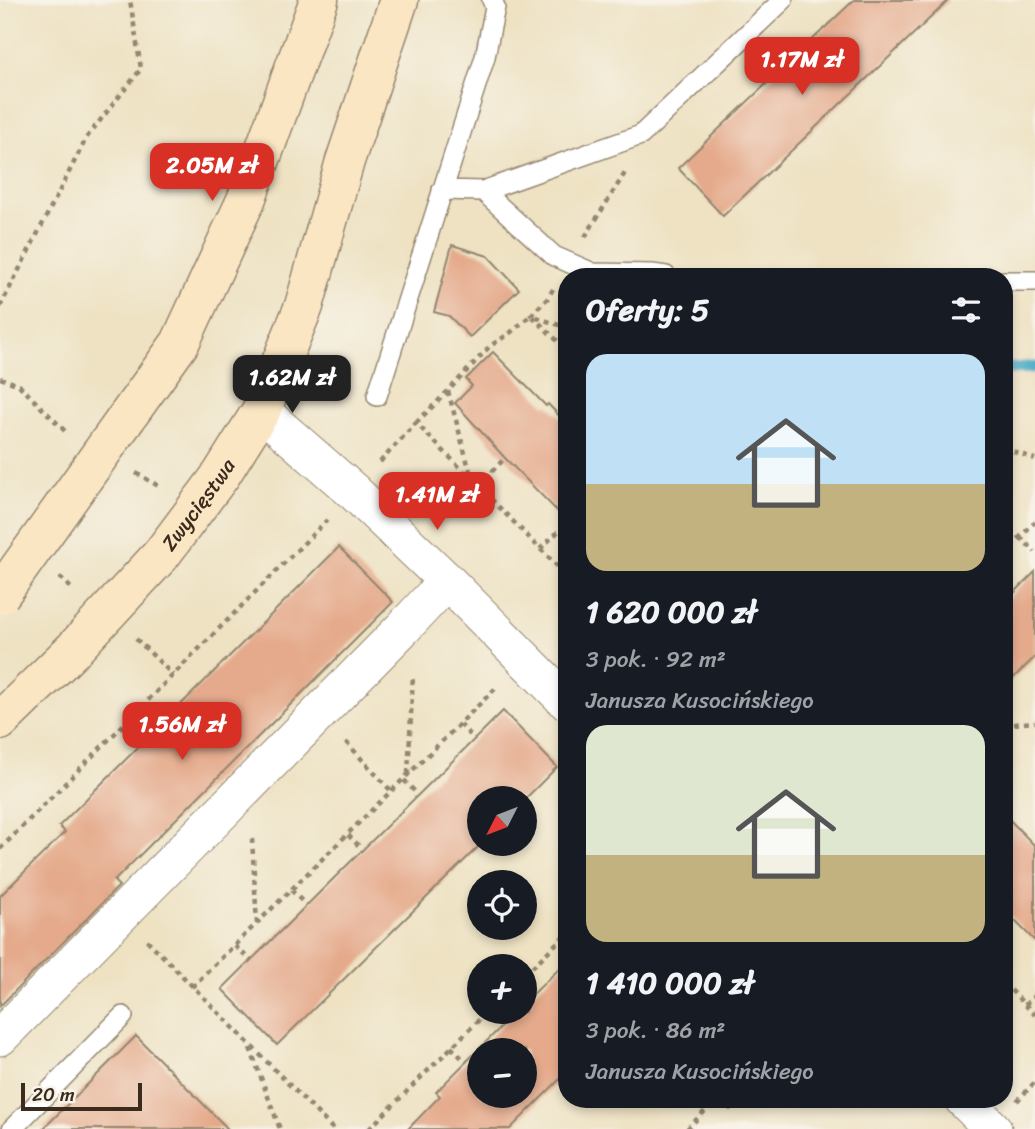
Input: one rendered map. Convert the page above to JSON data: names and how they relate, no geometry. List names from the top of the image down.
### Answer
{
  "streets": {
    "main road": ["Zwycięstwa"]
  },
  "scale_bar": "20 m",
  "north": "bottom left",
  "page": {
    "price": [
      "1.17M zł",
      "2.05M zł",
      "1.62M zł",
      "1.41M zł",
      "1.56M zł"
    ],
    "heading": "Oferty: 5",
    "list": [
      {
        "name": "1 620 000 zł",
        "note": "3 pok. · 92 m² · Janusza Kusocińskiego"
      },
      {
        "name": "1 410 000 zł",
        "note": "3 pok. · 86 m² · Janusza Kusocińskiego"
      }
    ],
    "map_buttons": ["+", "−"],
    "scale": "20 m"
  }
}
